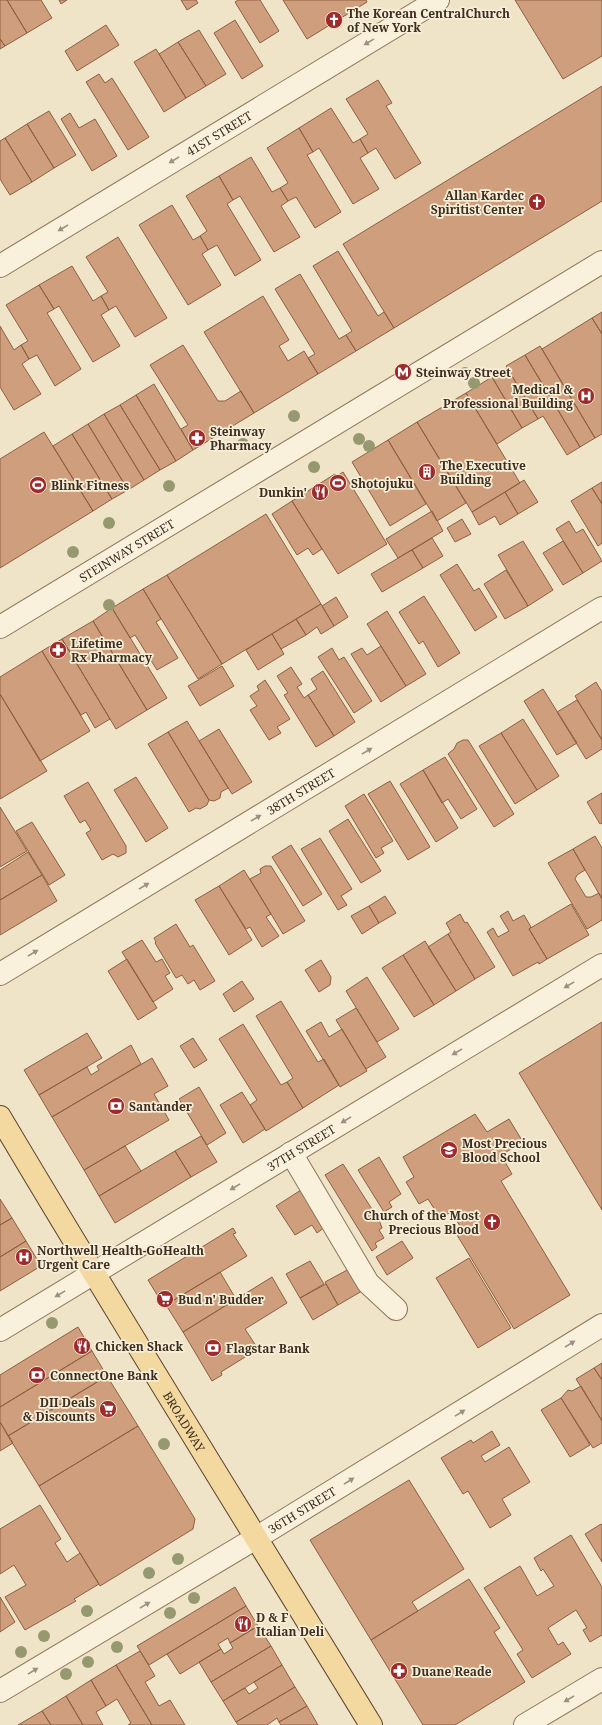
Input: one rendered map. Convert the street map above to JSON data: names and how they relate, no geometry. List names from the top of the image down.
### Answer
{
  "streets": {
    "main road": ["BROADWAY"],
    "street": [
      "41ST STREET",
      "STEINWAY STREET",
      "38TH STREET",
      "37TH STREET",
      "36TH STREET"
    ]
  },
  "crossings": [
    ["37TH STREET", "BROADWAY"],
    ["BROADWAY", "36TH STREET"]
  ],
  "one_way": [
    "41ST STREET",
    "38TH STREET",
    "37TH STREET",
    "36TH STREET"
  ],
  "places": {
    "church": ["The Korean CentralChurch of New York", "Allan Kardec Spiritist Center", "Church of the Most Precious Blood"],
    "metro station": ["Steinway Street"],
    "hospital": ["Medical & Professional Building", "Northwell Health-GoHealth Urgent Care"],
    "pharmacy": ["Steinway Pharmacy", "Lifetime Rx Pharmacy", "Duane Reade"],
    "building": ["The Executive Building"],
    "sports": ["Shotojuku", "Blink Fitness"],
    "restaurant": ["Dunkin'", "Chicken Shack", "D & F Italian Deli"],
    "bank": ["Santander", "Flagstar Bank", "ConnectOne Bank"],
    "school or university": ["Most Precious Blood School"],
    "supermarket": ["Bud n' Budder", "DII Deals & Discounts"]
  }
}
